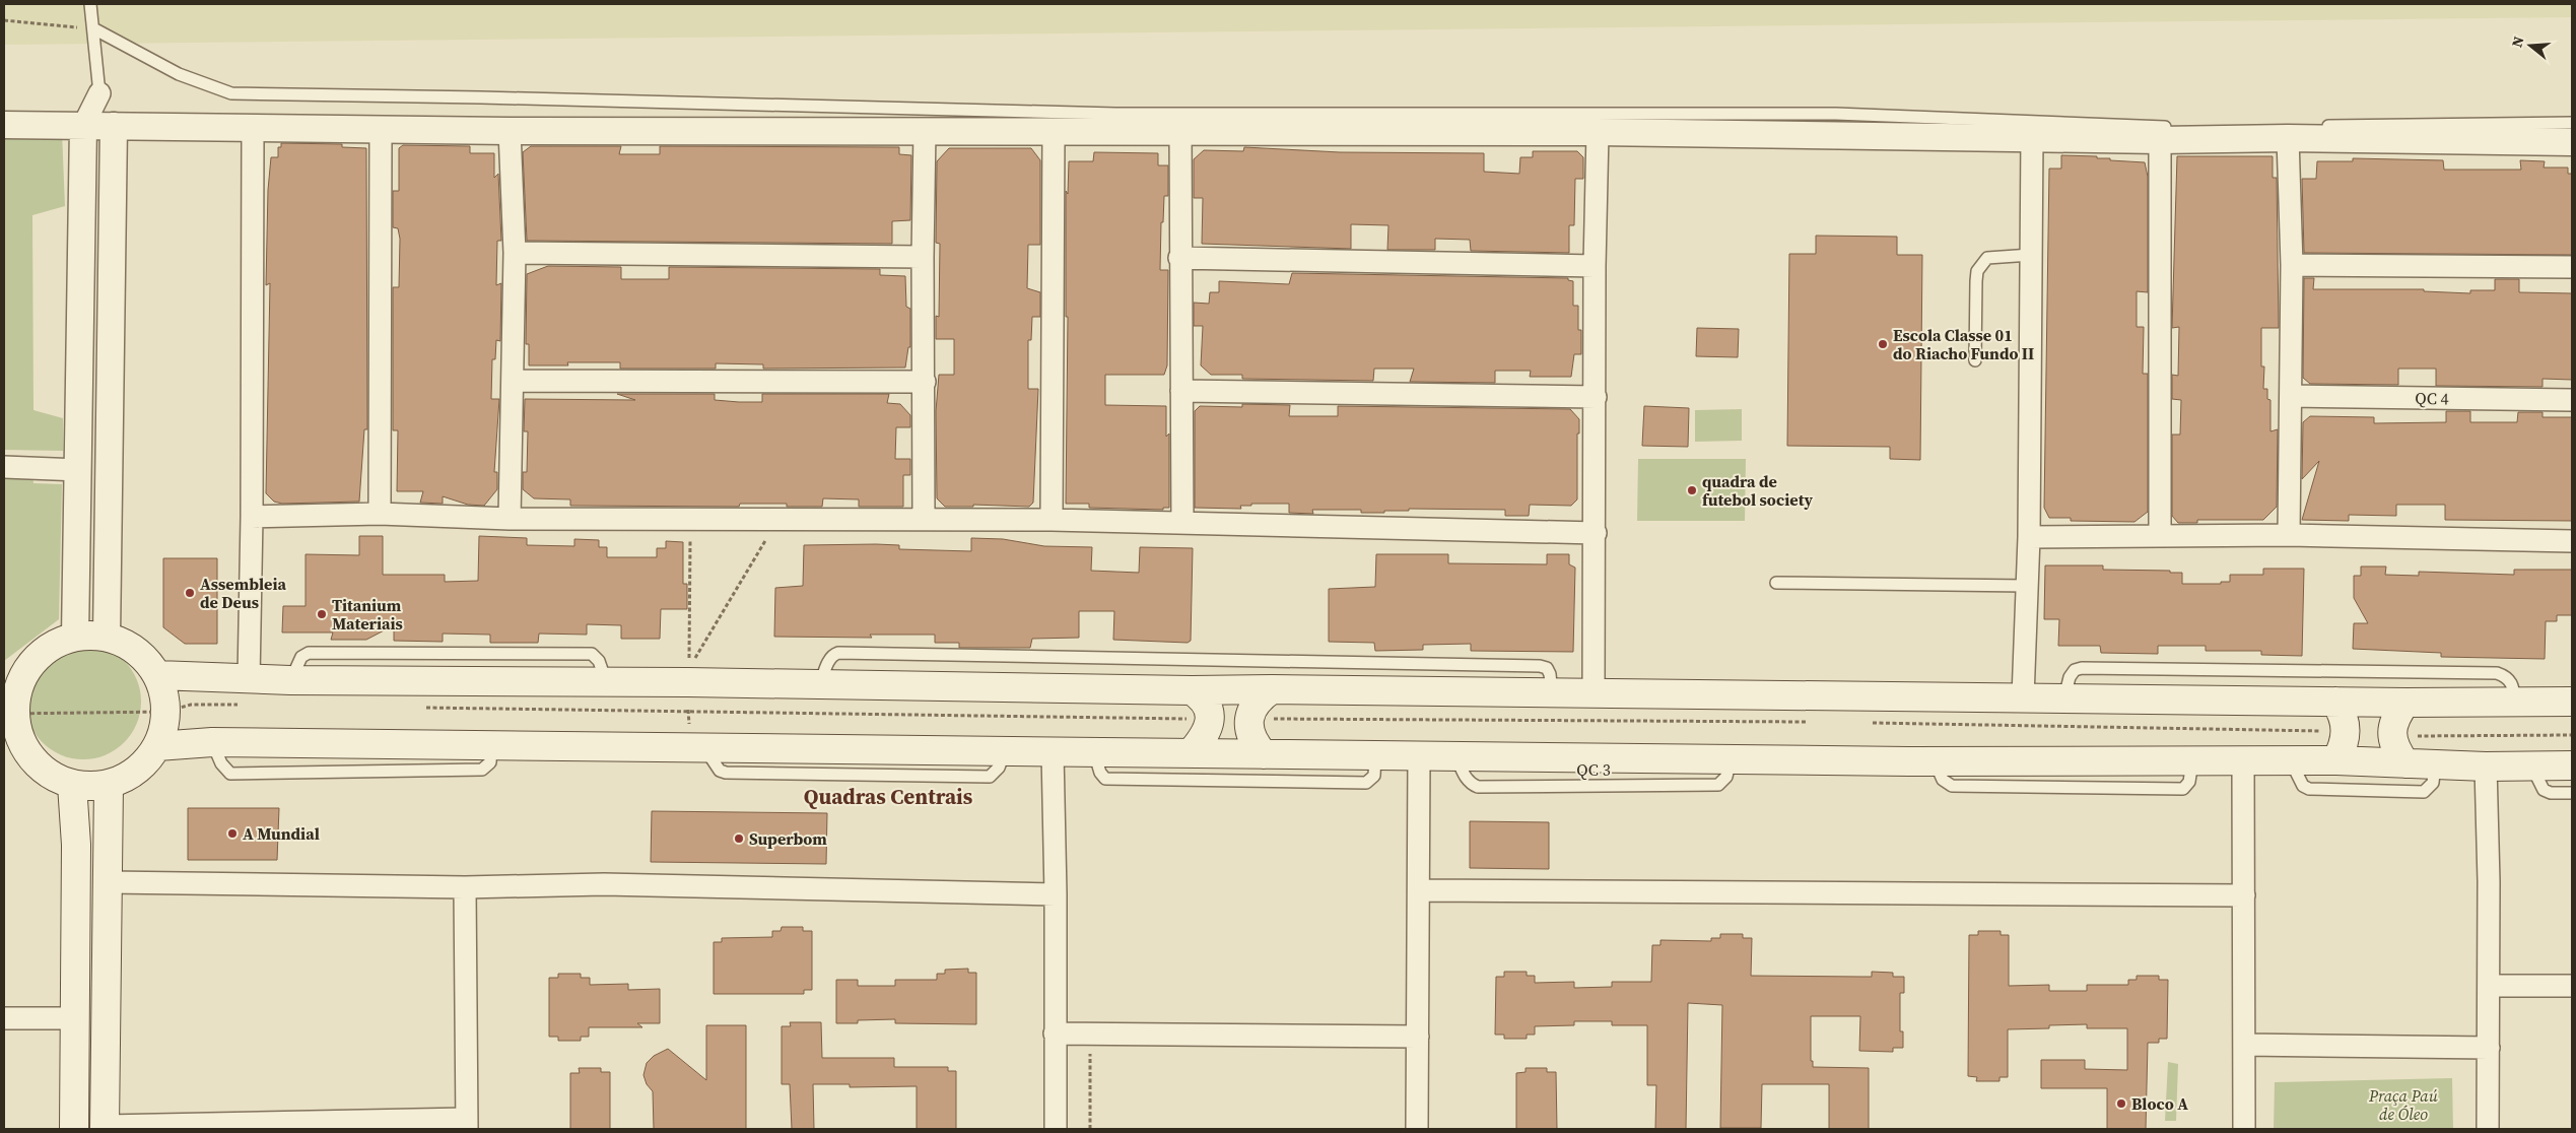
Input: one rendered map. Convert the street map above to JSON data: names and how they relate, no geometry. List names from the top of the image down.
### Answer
{
  "streets": {
    "street": ["QC 4"]
  },
  "districts": ["Quadras Centrais"],
  "parks": ["Praça Paú de Óleo"],
  "places": [
    "Escola Classe 01 do Riacho Fundo II",
    "quadra de futebol society",
    "Assembleia de Deus",
    "Titanium Materiais",
    "A Mundial",
    "Superbom",
    "Bloco A"
  ],
  "north": "left"
}
